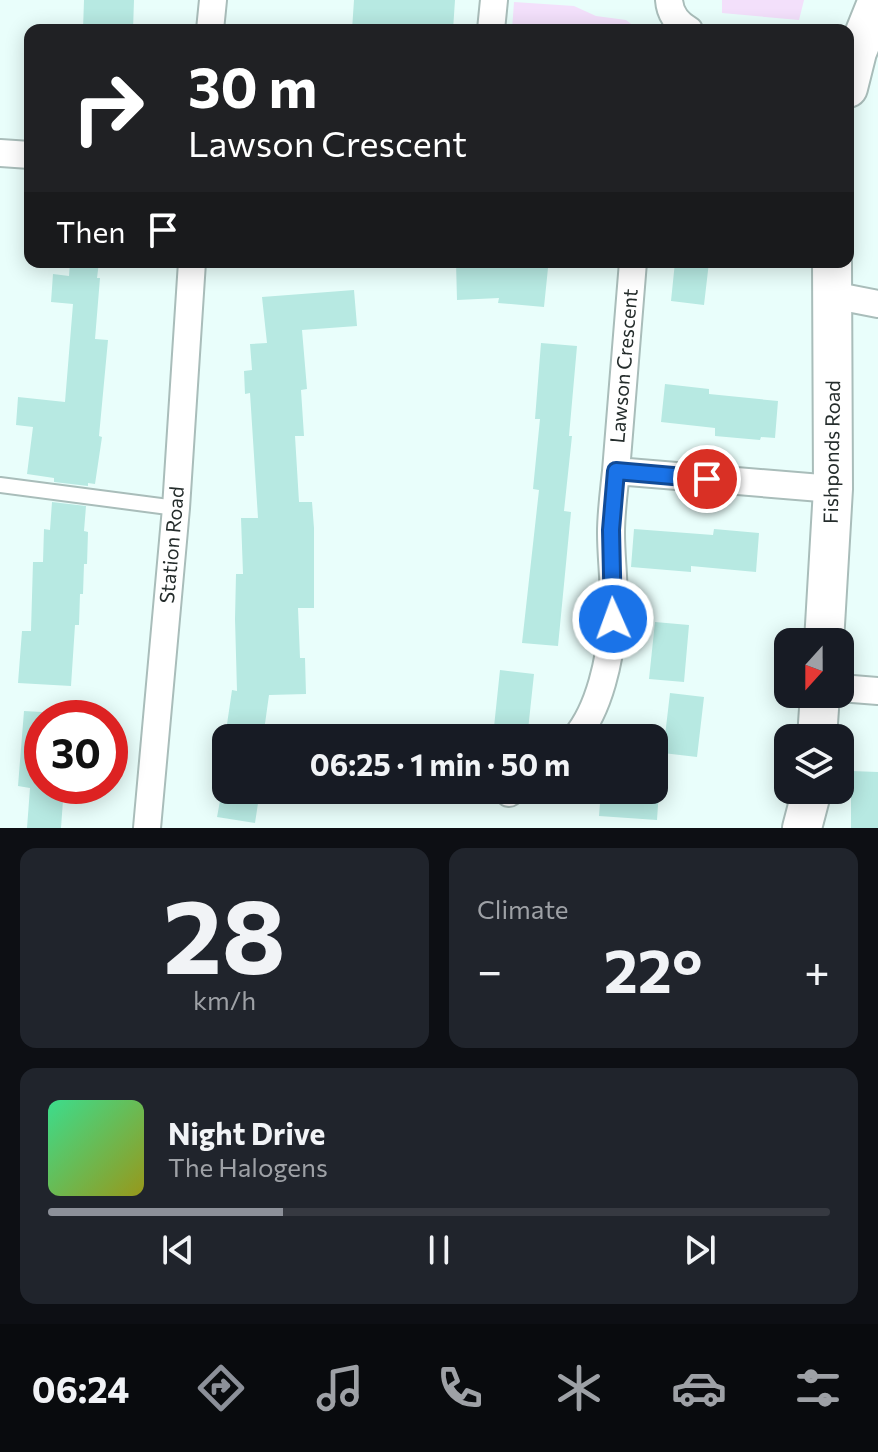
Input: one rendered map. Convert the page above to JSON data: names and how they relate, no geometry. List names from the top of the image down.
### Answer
{
  "streets": {
    "street": ["Lawson Crescent", "Fishponds Road", "Station Road"]
  },
  "crossings": [
    ["Lawson Crescent", "Fishponds Road"]
  ],
  "north": "bottom",
  "page": {
    "turn": ["30 m", "Lawson Crescent"],
    "then": "Then",
    "limit": "30",
    "trip": "06:25 · 1 min · 50 m",
    "tile": [
      ["28", "km/h"],
      "Climate"
    ],
    "heat": ["−", "22°", "+"],
    "song": ["Night Drive", "The Halogens"],
    "tabs": "06:24"
  }
}
